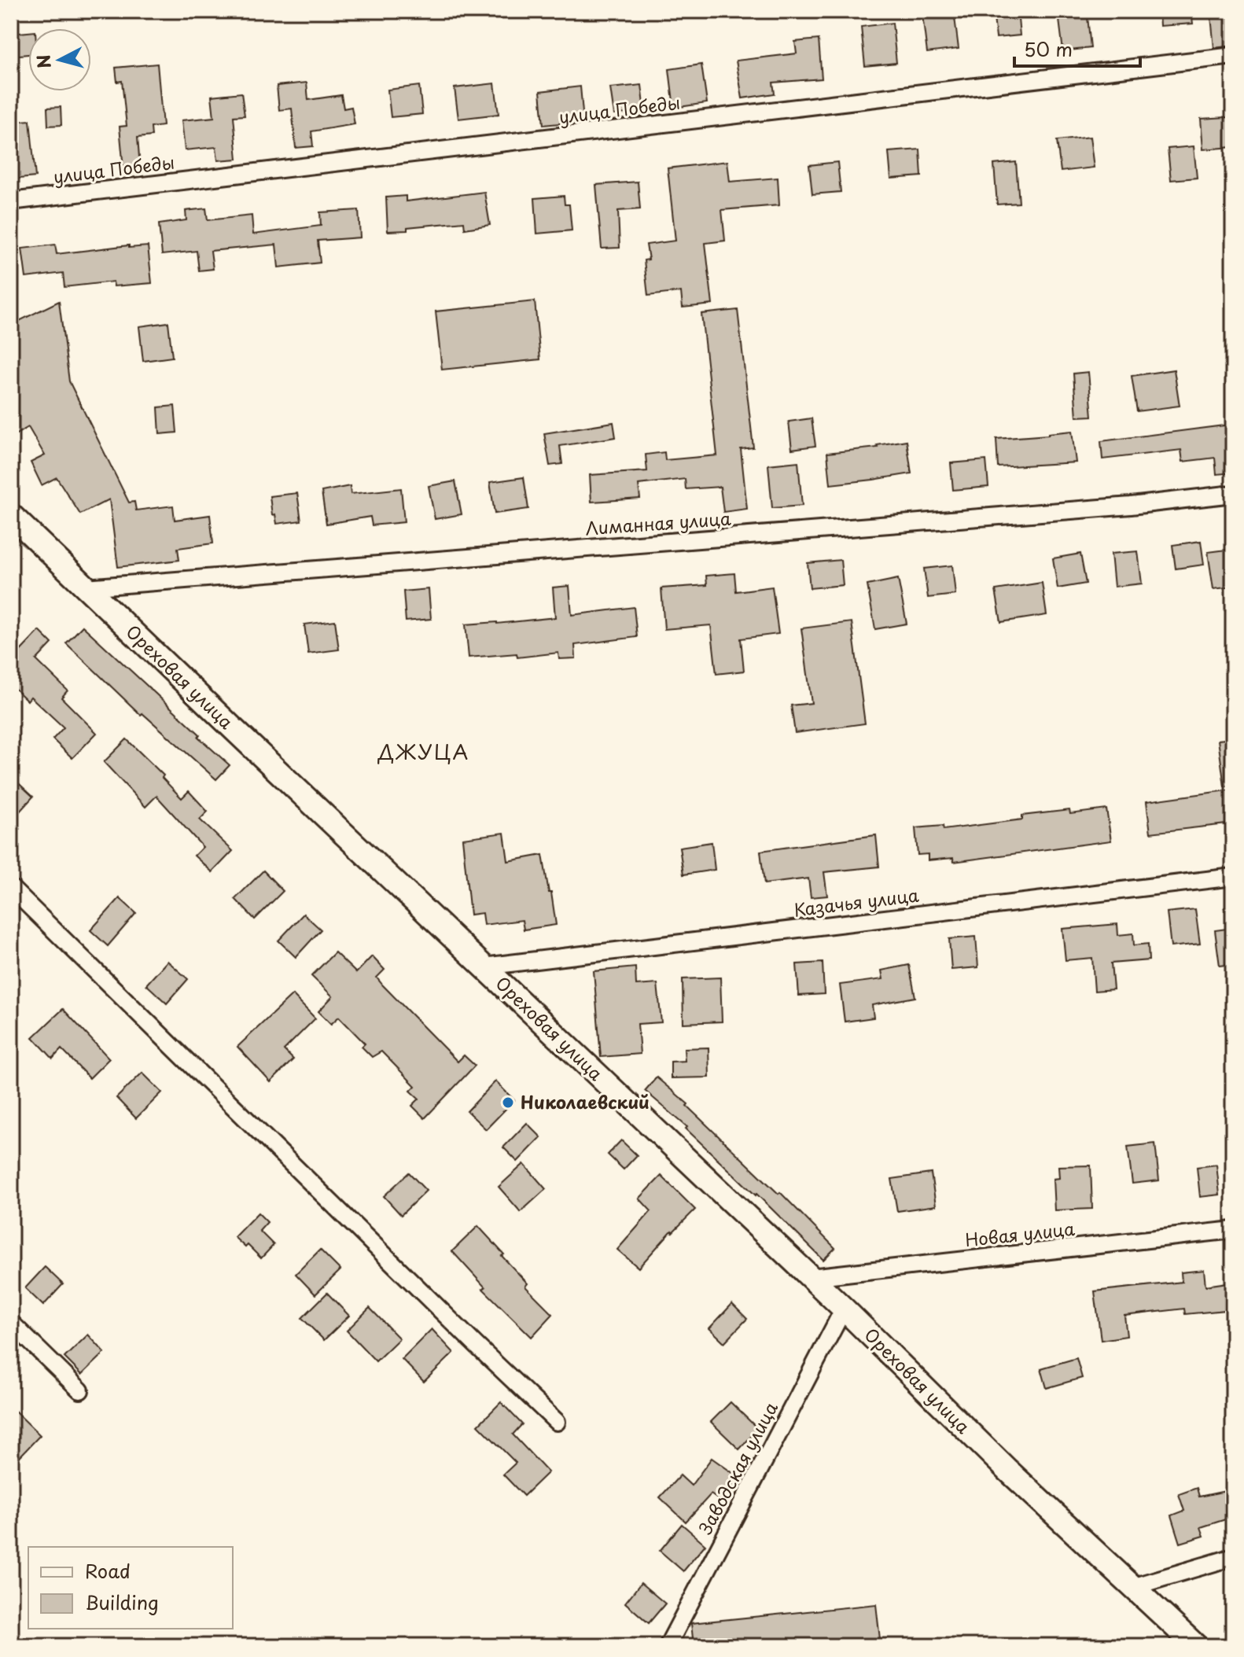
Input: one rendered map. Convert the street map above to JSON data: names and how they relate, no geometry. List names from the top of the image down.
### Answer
{
  "streets": {
    "main road": ["Ореховая улица"],
    "street": [
      "улица Победы",
      "Лиманная улица",
      "Казачья улица",
      "Новая улица",
      "Заводская улица"
    ]
  },
  "crossings": [
    ["Лиманная улица", "Ореховая улица"],
    ["Ореховая улица", "Казачья улица"],
    ["Ореховая улица", "Новая улица"],
    ["Ореховая улица", "Заводская улица"]
  ],
  "districts": ["ДЖУЦА"],
  "places": ["Николаевский"],
  "legend": ["Road", "Building"],
  "scale_bar": "50 m",
  "north": "left"
}
